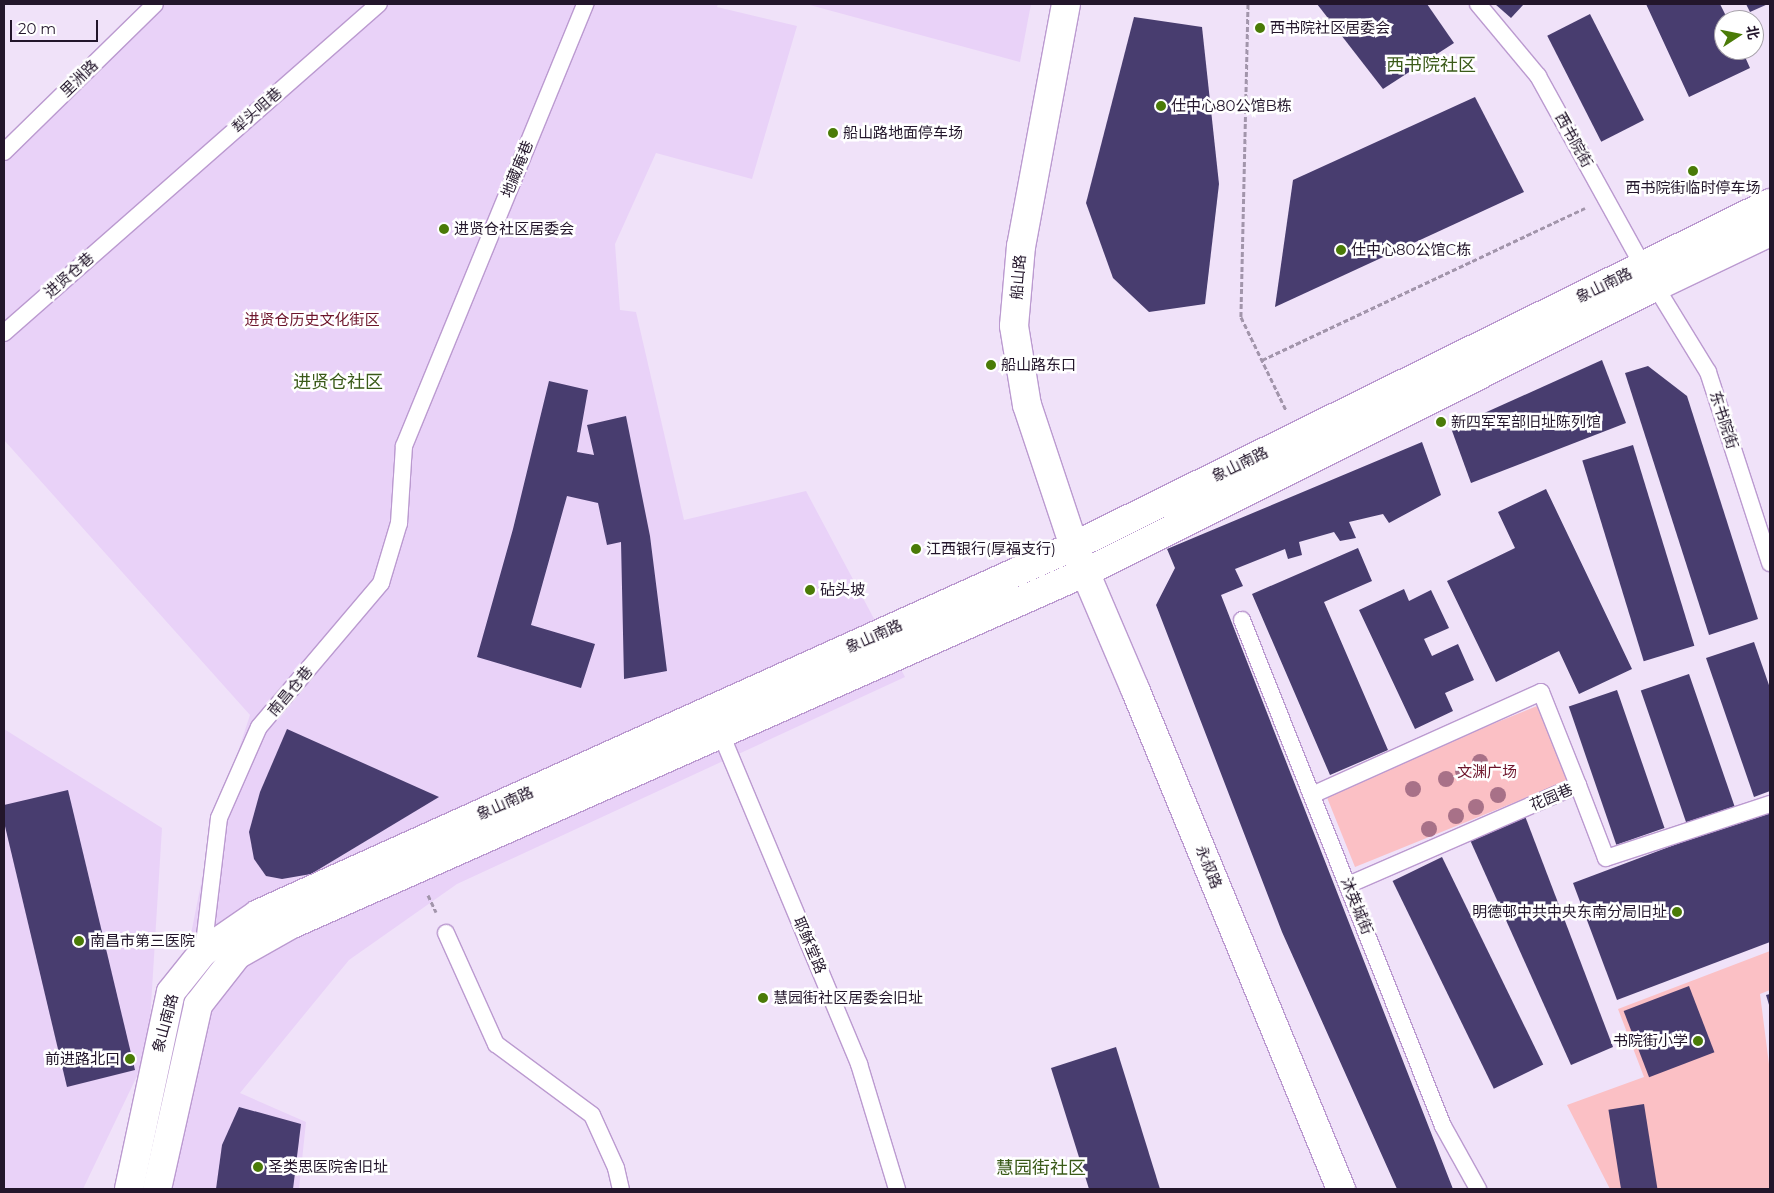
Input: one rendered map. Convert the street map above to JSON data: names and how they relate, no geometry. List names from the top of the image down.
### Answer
{
  "streets": {
    "main road": ["船山路", "象山南路", "永叔路"],
    "lane": [
      "里洲路",
      "犁头咀巷",
      "西书院街",
      "地藏庵巷",
      "进贤仓巷",
      "东书院街",
      "南昌仓巷",
      "花园巷",
      "沐英城街",
      "耶稣堂路"
    ]
  },
  "crossings": [
    ["犁头咀巷", "进贤仓巷"],
    ["西书院街", "象山南路"],
    ["西书院街", "东书院街"],
    ["地藏庵巷", "南昌仓巷"],
    ["船山路", "象山南路"],
    ["船山路", "永叔路"],
    ["象山南路", "东书院街"],
    ["象山南路", "南昌仓巷"],
    ["象山南路", "永叔路"],
    ["象山南路", "耶稣堂路"],
    ["花园巷", "沐英城街"]
  ],
  "districts": ["西书院社区", "进贤仓社区", "慧园街社区"],
  "parks": ["进贤仓历史文化街区", "文渊广场"],
  "places": [
    "西书院社区居委会",
    "仕中心80公馆B栋",
    "船山路地面停车场",
    "西书院街临时停车场",
    "进贤仓社区居委会",
    "仕中心80公馆C栋",
    "船山路东口",
    "新四军军部旧址陈列馆",
    "江西银行(厚福支行)",
    "砧头坡",
    "明德邨中共中央东南分局旧址",
    "南昌市第三医院",
    "慧园街社区居委会旧址",
    "书院街小学",
    "前进路北口",
    "圣类思医院舍旧址"
  ],
  "scale_bar": "20 m",
  "north": "right"
}
